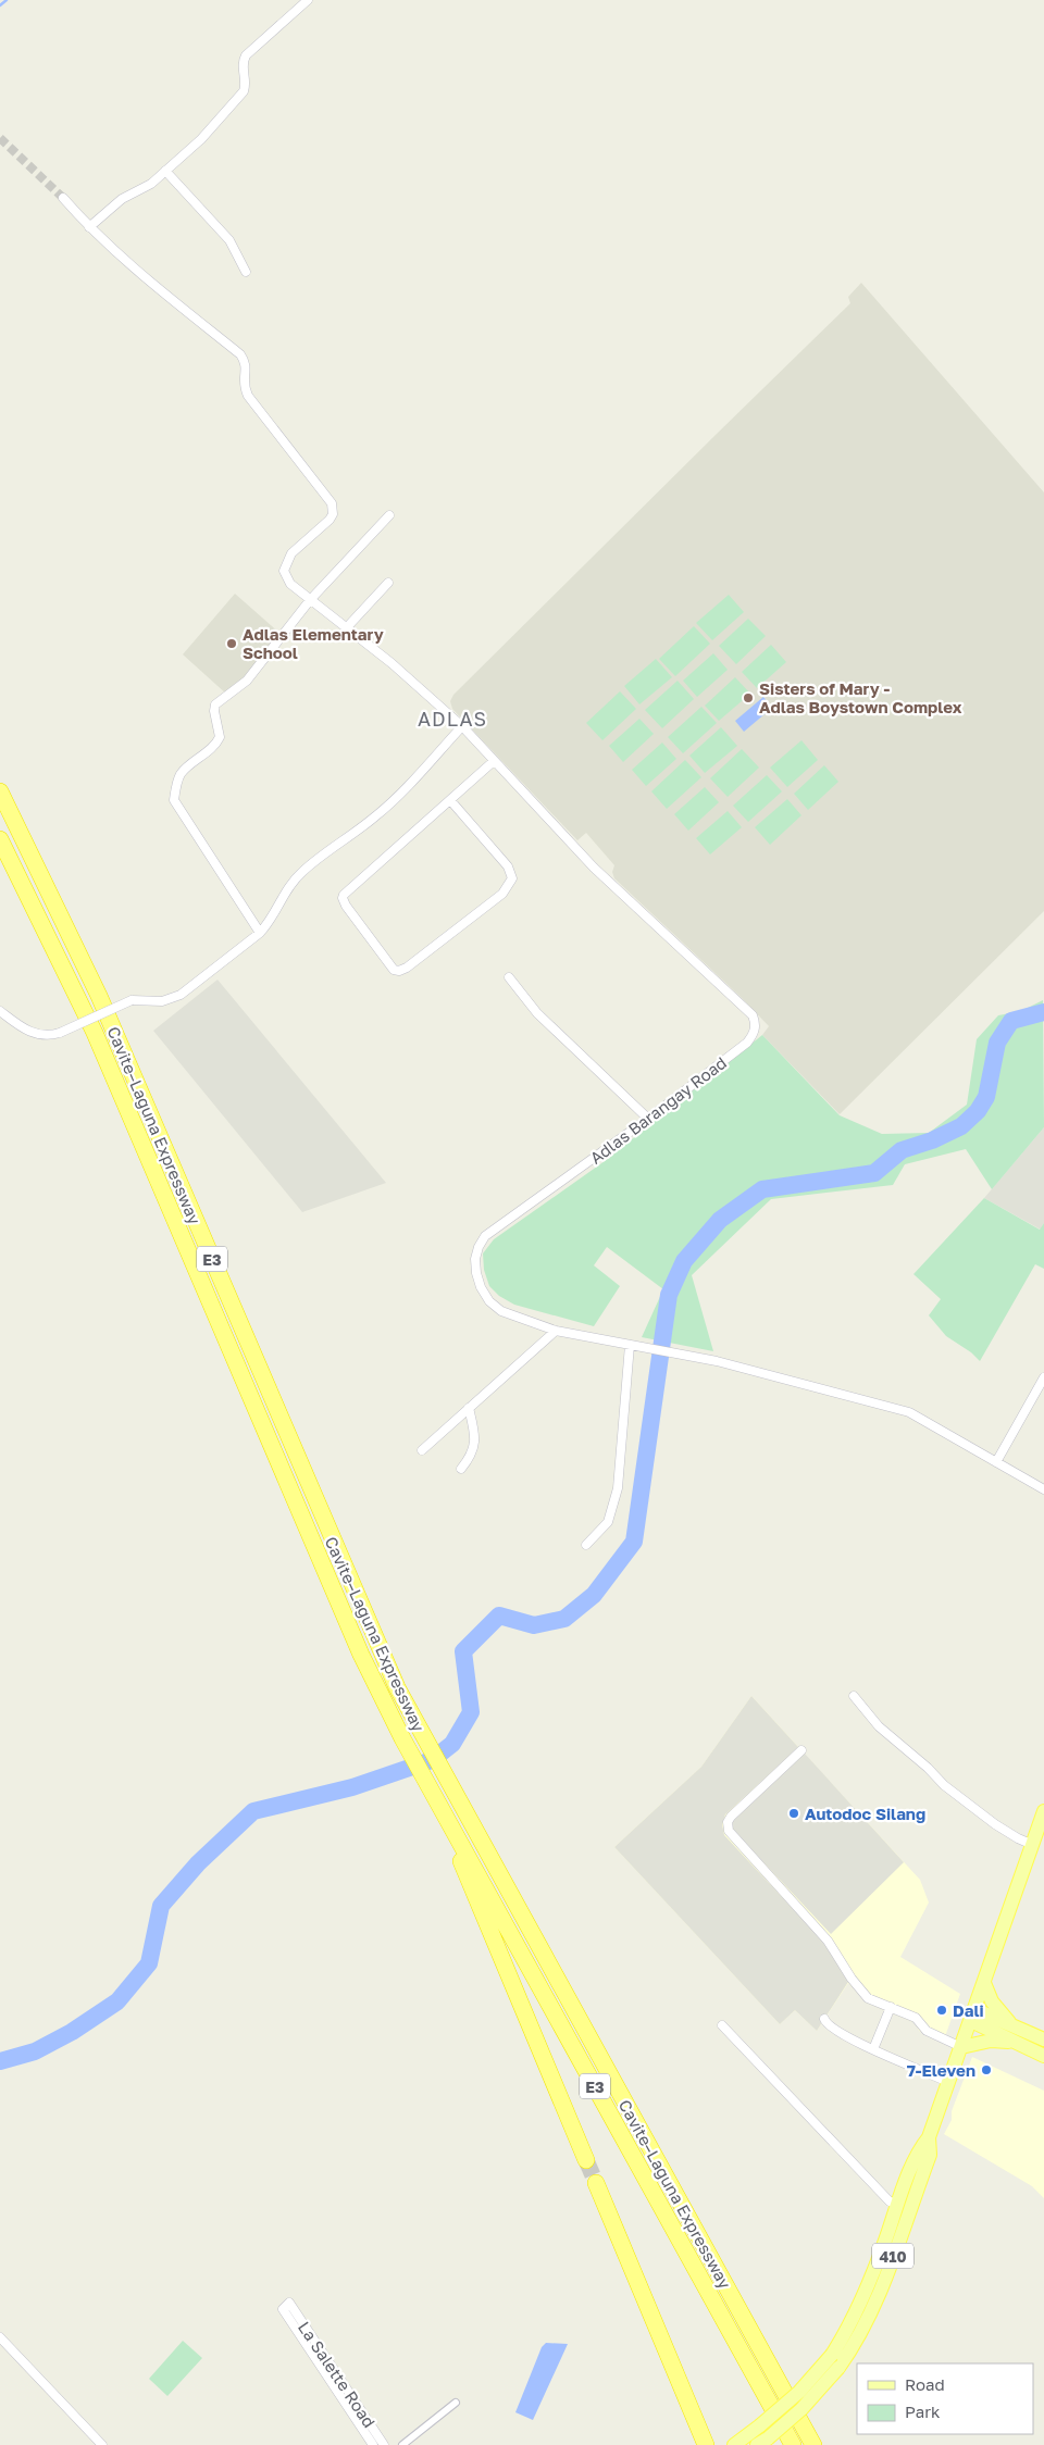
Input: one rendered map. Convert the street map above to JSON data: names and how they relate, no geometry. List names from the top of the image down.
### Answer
{
  "streets": {
    "highway": ["Cavite–Laguna Expressway", "E3"],
    "main road": ["410"],
    "street": ["Adlas Barangay Road", "La Salette Road"]
  },
  "districts": ["ADLAS"],
  "places": [
    "Adlas Elementary School",
    "Sisters of Mary - Adlas Boystown Complex",
    "Autodoc Silang",
    "Dali",
    "7-Eleven"
  ],
  "legend": ["Road", "Park"]
}
